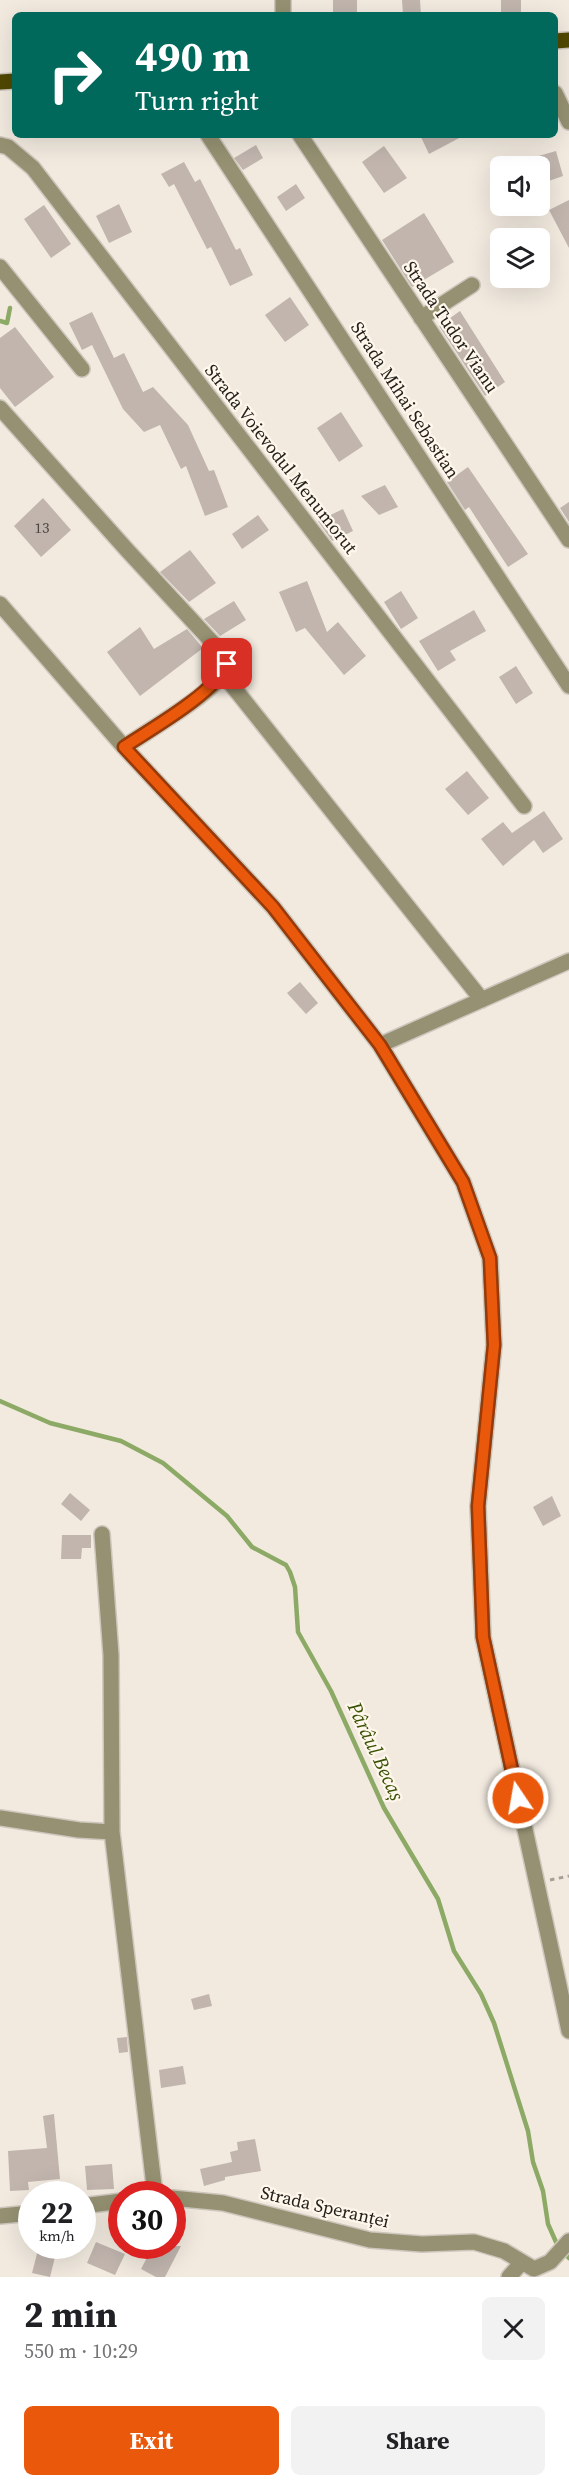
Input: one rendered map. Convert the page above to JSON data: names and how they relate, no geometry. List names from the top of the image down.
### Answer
{
  "streets": {
    "street": [
      "Strada Tudor Vianu",
      "Strada Mihai Sebastian",
      "Strada Voievodul Menumorut",
      "Strada Speranței"
    ]
  },
  "water": ["Pârâul Becaș"],
  "house_numbers": ["13"],
  "page": {
    "turn": ["490 m", "Turn right"],
    "speed": "22 km/h",
    "limit": "30",
    "heading": ["2 min", "550 m · 10:29"],
    "buttons": ["Exit", "Share"]
  }
}
